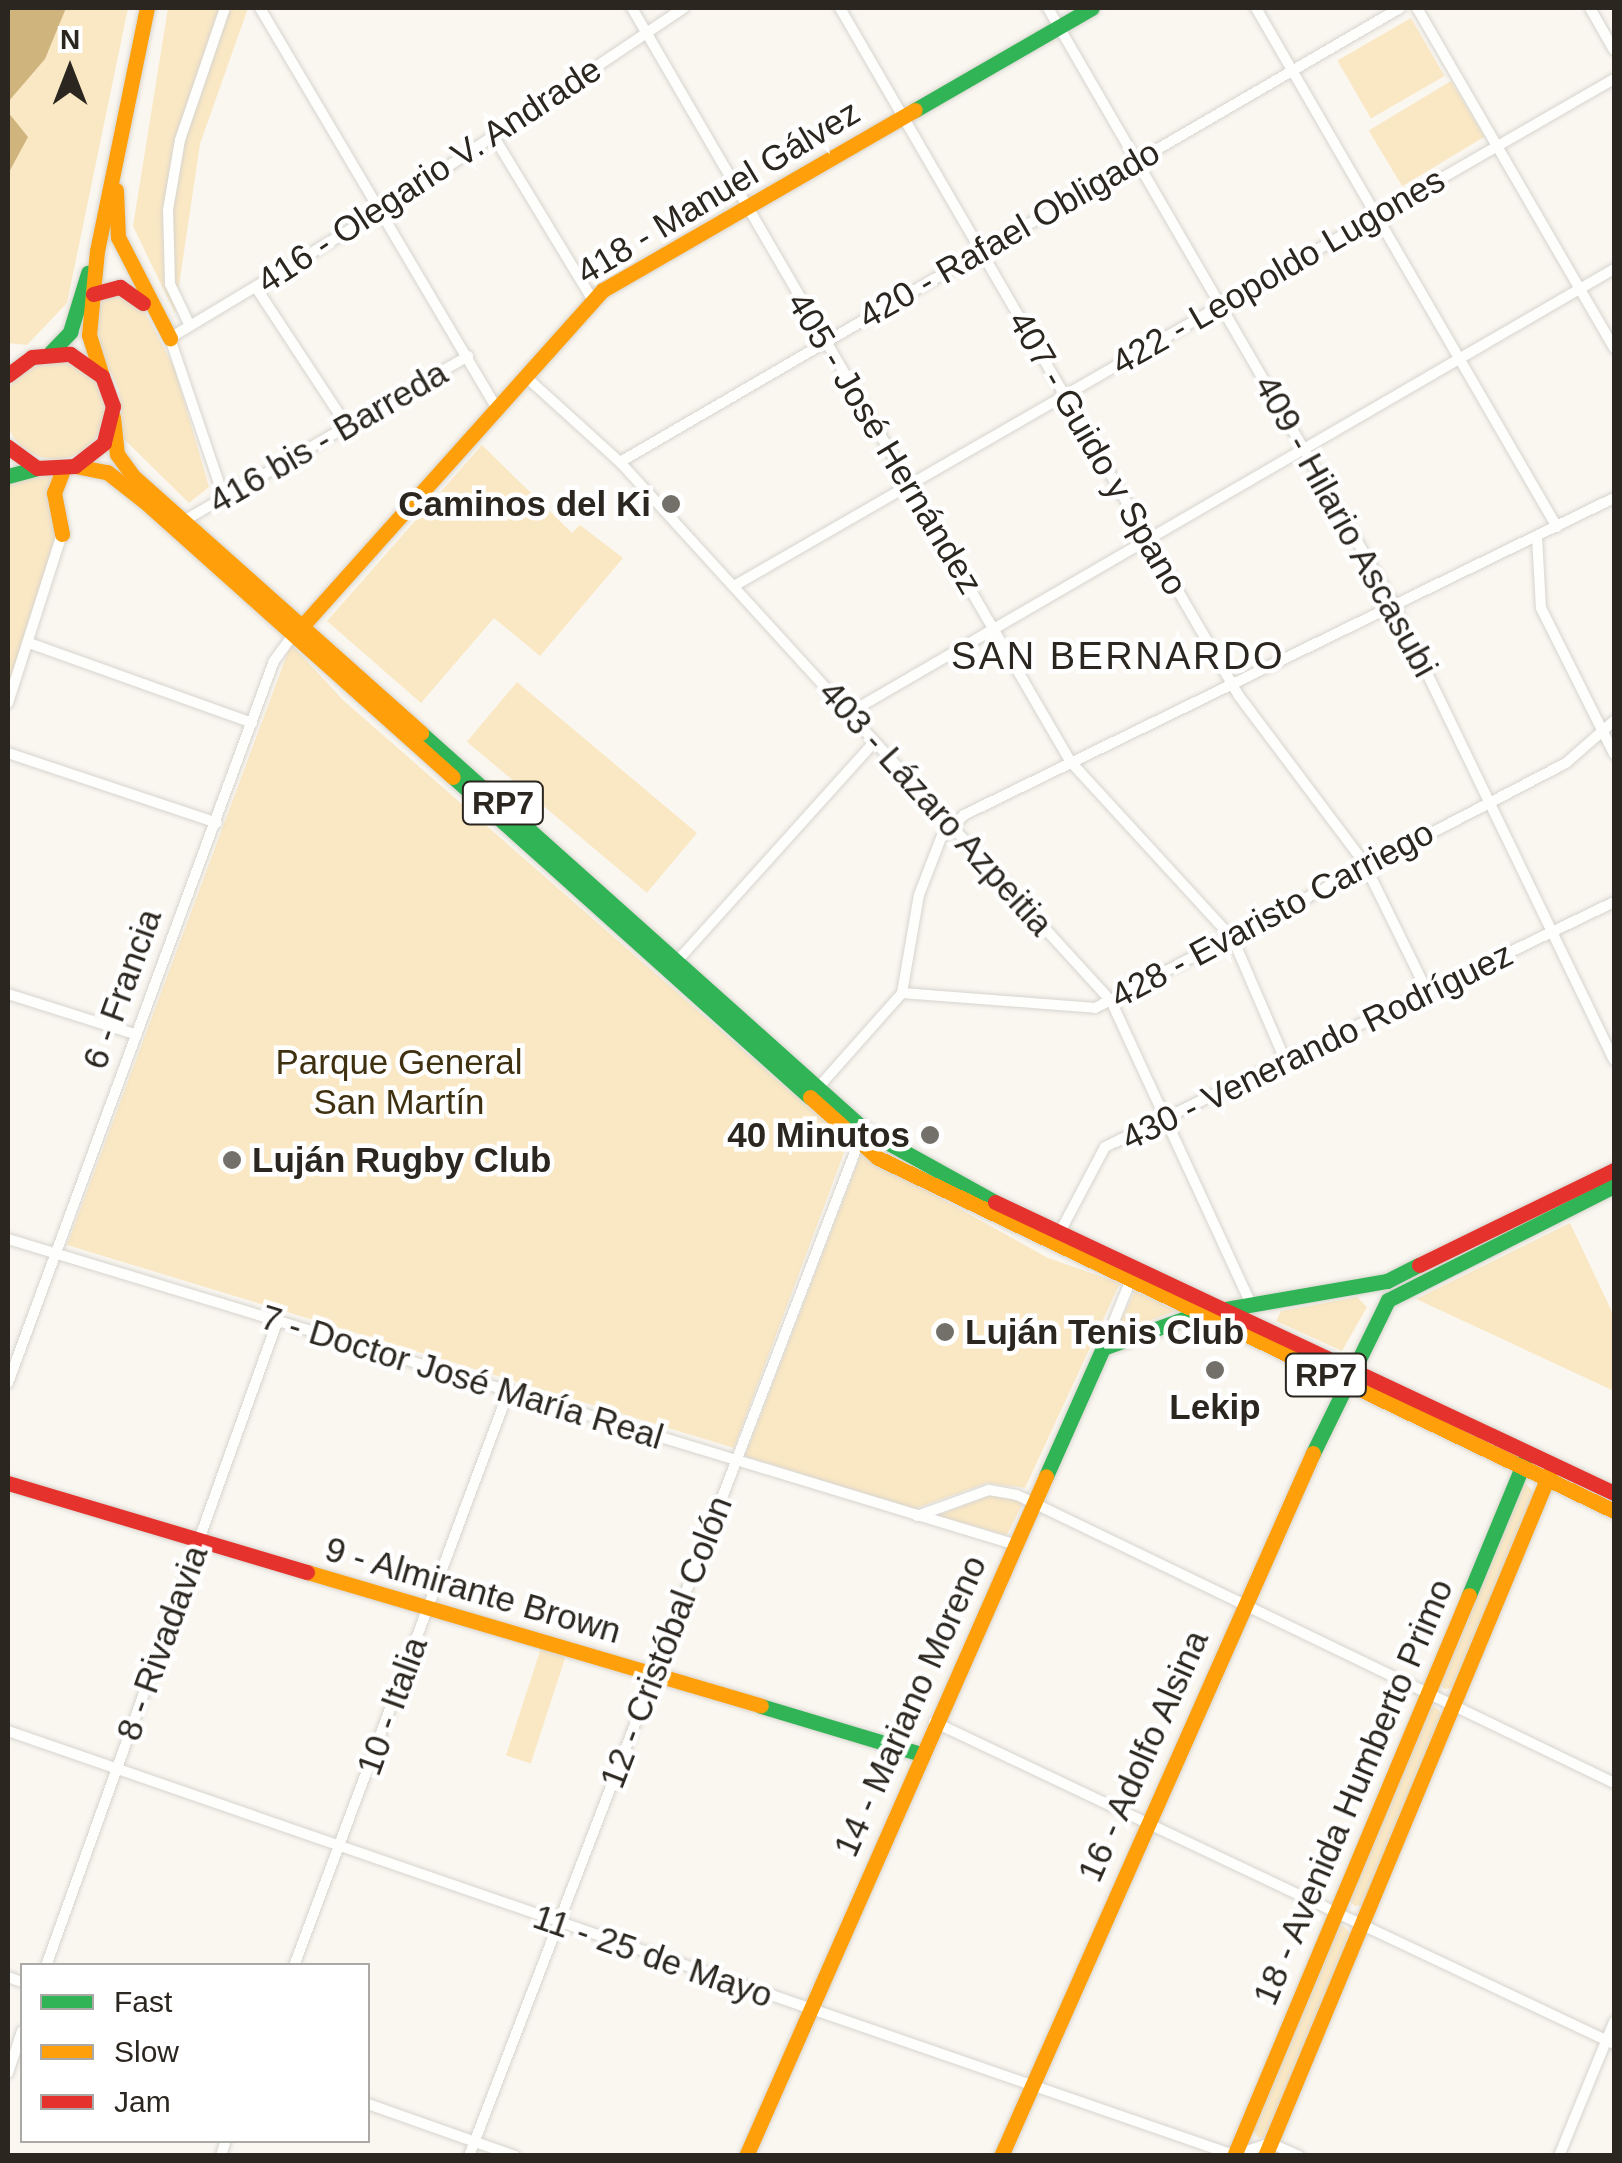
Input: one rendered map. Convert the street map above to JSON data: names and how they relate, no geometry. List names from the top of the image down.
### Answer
{
  "streets": {
    "main road": [
      "418 - Manuel Gálvez",
      "RP7",
      "6 - Francia",
      "9 - Almirante Brown",
      "14 - Mariano Moreno",
      "16 - Adolfo Alsina",
      "18 - Avenida Humberto Primo"
    ],
    "street": [
      "416 - Olegario V. Andrade",
      "420 - Rafael Obligado",
      "422 - Leopoldo Lugones",
      "416 bis - Barreda",
      "405 - José Hernández",
      "407 - Guido y Spano",
      "409 - Hilario Ascasubi",
      "403 - Lázaro Azpeitia",
      "428 - Evaristo Carriego",
      "430 - Venerando Rodríguez",
      "7 - Doctor José María Real",
      "12 - Cristóbal Colón",
      "8 - Rivadavia",
      "10 - Italia",
      "11 - 25 de Mayo"
    ]
  },
  "crossings": [
    ["416 - Olegario V. Andrade", "405 - José Hernández"],
    ["418 - Manuel Gálvez", "405 - José Hernández"],
    ["418 - Manuel Gálvez", "407 - Guido y Spano"],
    ["418 - Manuel Gálvez", "409 - Hilario Ascasubi"],
    ["418 - Manuel Gálvez", "RP7"],
    ["418 - Manuel Gálvez", "403 - Lázaro Azpeitia"],
    ["418 - Manuel Gálvez", "6 - Francia"],
    ["420 - Rafael Obligado", "405 - José Hernández"],
    ["420 - Rafael Obligado", "407 - Guido y Spano"],
    ["420 - Rafael Obligado", "409 - Hilario Ascasubi"],
    ["420 - Rafael Obligado", "403 - Lázaro Azpeitia"],
    ["422 - Leopoldo Lugones", "405 - José Hernández"],
    ["422 - Leopoldo Lugones", "407 - Guido y Spano"],
    ["422 - Leopoldo Lugones", "409 - Hilario Ascasubi"],
    ["422 - Leopoldo Lugones", "403 - Lázaro Azpeitia"],
    ["416 bis - Barreda", "RP7"],
    ["405 - José Hernández", "428 - Evaristo Carriego"],
    ["405 - José Hernández", "430 - Venerando Rodríguez"],
    ["407 - Guido y Spano", "428 - Evaristo Carriego"],
    ["407 - Guido y Spano", "430 - Venerando Rodríguez"],
    ["409 - Hilario Ascasubi", "428 - Evaristo Carriego"],
    ["409 - Hilario Ascasubi", "430 - Venerando Rodríguez"],
    ["RP7", "6 - Francia"],
    ["RP7", "430 - Venerando Rodríguez"],
    ["RP7", "12 - Cristóbal Colón"],
    ["RP7", "14 - Mariano Moreno"],
    ["RP7", "16 - Adolfo Alsina"],
    ["RP7", "18 - Avenida Humberto Primo"],
    ["403 - Lázaro Azpeitia", "428 - Evaristo Carriego"],
    ["403 - Lázaro Azpeitia", "430 - Venerando Rodríguez"],
    ["6 - Francia", "7 - Doctor José María Real"],
    ["7 - Doctor José María Real", "12 - Cristóbal Colón"],
    ["7 - Doctor José María Real", "8 - Rivadavia"],
    ["7 - Doctor José María Real", "10 - Italia"],
    ["7 - Doctor José María Real", "14 - Mariano Moreno"],
    ["9 - Almirante Brown", "12 - Cristóbal Colón"],
    ["9 - Almirante Brown", "8 - Rivadavia"],
    ["9 - Almirante Brown", "10 - Italia"],
    ["9 - Almirante Brown", "14 - Mariano Moreno"],
    ["12 - Cristóbal Colón", "11 - 25 de Mayo"],
    ["8 - Rivadavia", "11 - 25 de Mayo"],
    ["10 - Italia", "11 - 25 de Mayo"],
    ["14 - Mariano Moreno", "11 - 25 de Mayo"],
    ["16 - Adolfo Alsina", "11 - 25 de Mayo"],
    ["18 - Avenida Humberto Primo", "11 - 25 de Mayo"]
  ],
  "districts": ["SAN BERNARDO"],
  "parks": ["Parque General San Martín"],
  "places": [
    "Caminos del Ki",
    "40 Minutos",
    "Luján Rugby Club",
    "Luján Tenis Club",
    "Lekip"
  ],
  "legend": ["Fast", "Slow", "Jam"],
  "north": "top"
}
